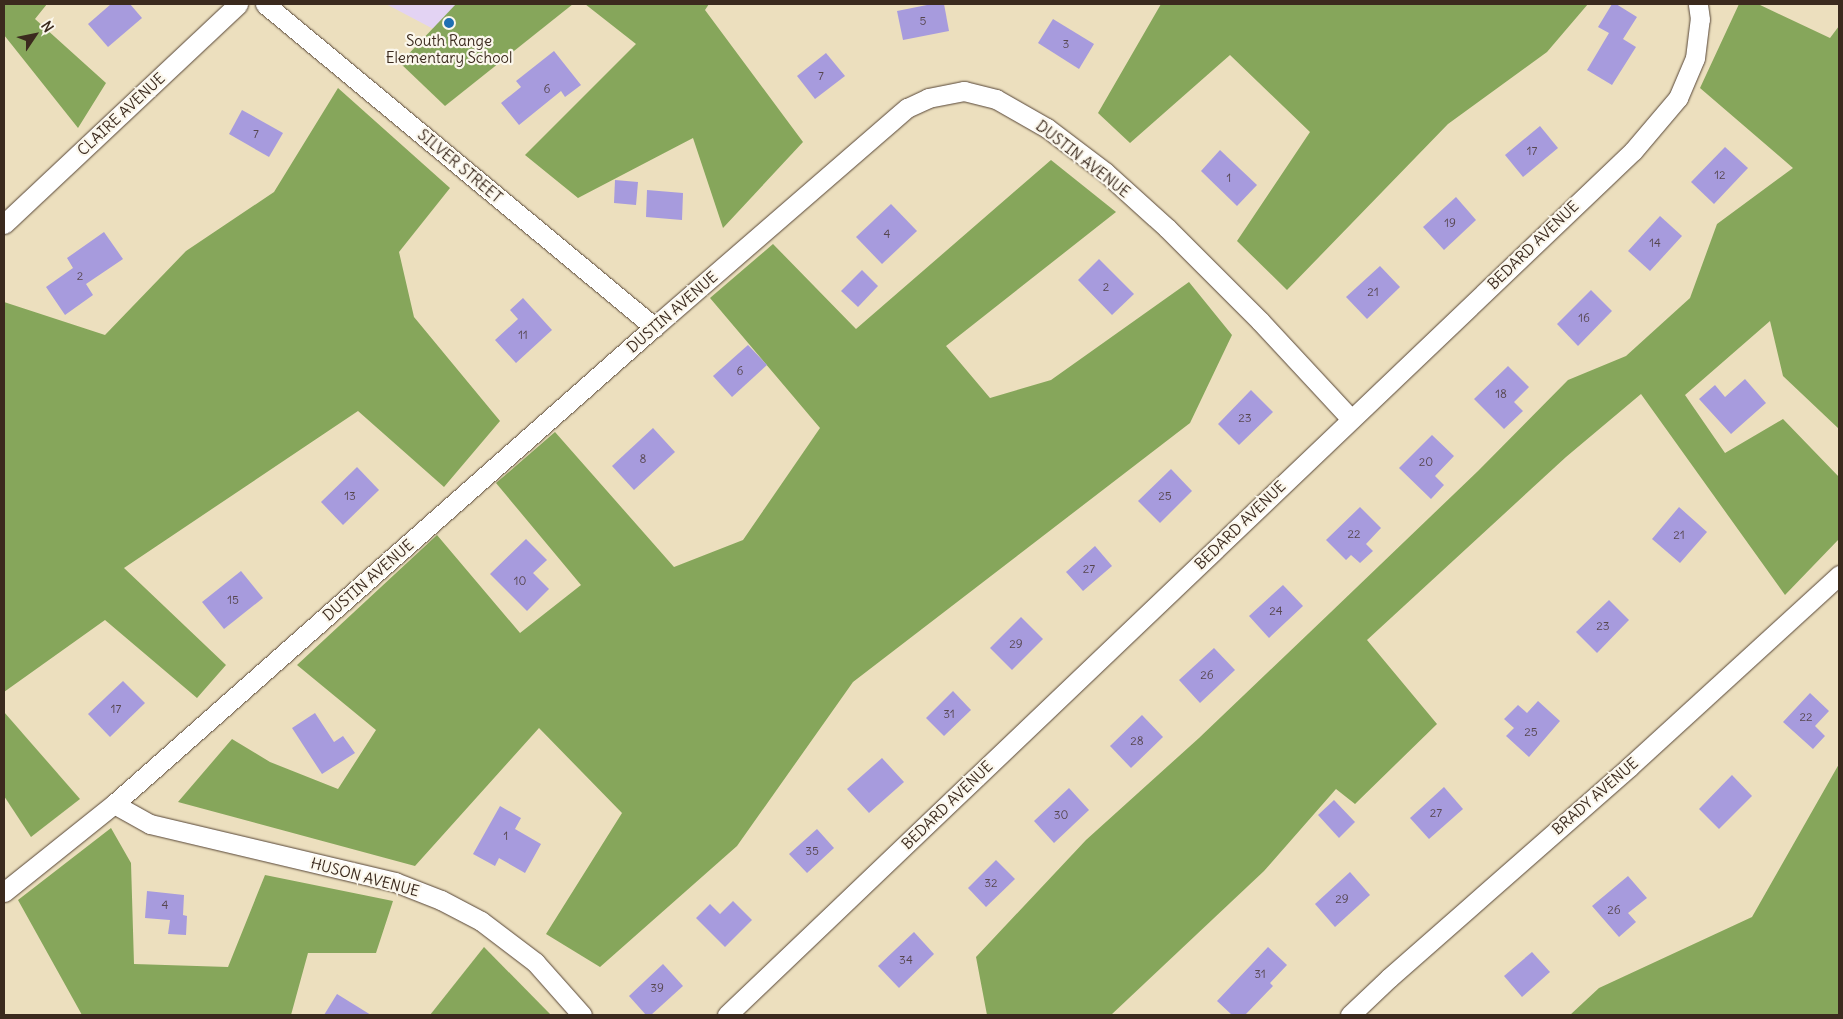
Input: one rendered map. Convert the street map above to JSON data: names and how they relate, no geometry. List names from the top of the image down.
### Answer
{
  "streets": {
    "street": [
      "CLAIRE AVENUE",
      "DUSTIN AVENUE",
      "SILVER STREET",
      "BEDARD AVENUE",
      "BRADY AVENUE",
      "HUSON AVENUE"
    ]
  },
  "crossings": [
    ["DUSTIN AVENUE", "SILVER STREET"],
    ["DUSTIN AVENUE", "BEDARD AVENUE"],
    ["DUSTIN AVENUE", "HUSON AVENUE"]
  ],
  "places": ["South Range Elementary School"],
  "house_numbers": [
    "5",
    "3",
    "7",
    "6",
    "7",
    "17",
    "12",
    "1",
    "19",
    "4",
    "14",
    "2",
    "2",
    "21",
    "16",
    "11",
    "6",
    "18",
    "23",
    "8",
    "20",
    "13",
    "25",
    "22",
    "21",
    "27",
    "10",
    "15",
    "24",
    "23",
    "29",
    "26",
    "17",
    "31",
    "22",
    "25",
    "28",
    "27",
    "30",
    "1",
    "35",
    "32",
    "29",
    "4",
    "26",
    "34",
    "31",
    "39"
  ],
  "north": "top right"
}
